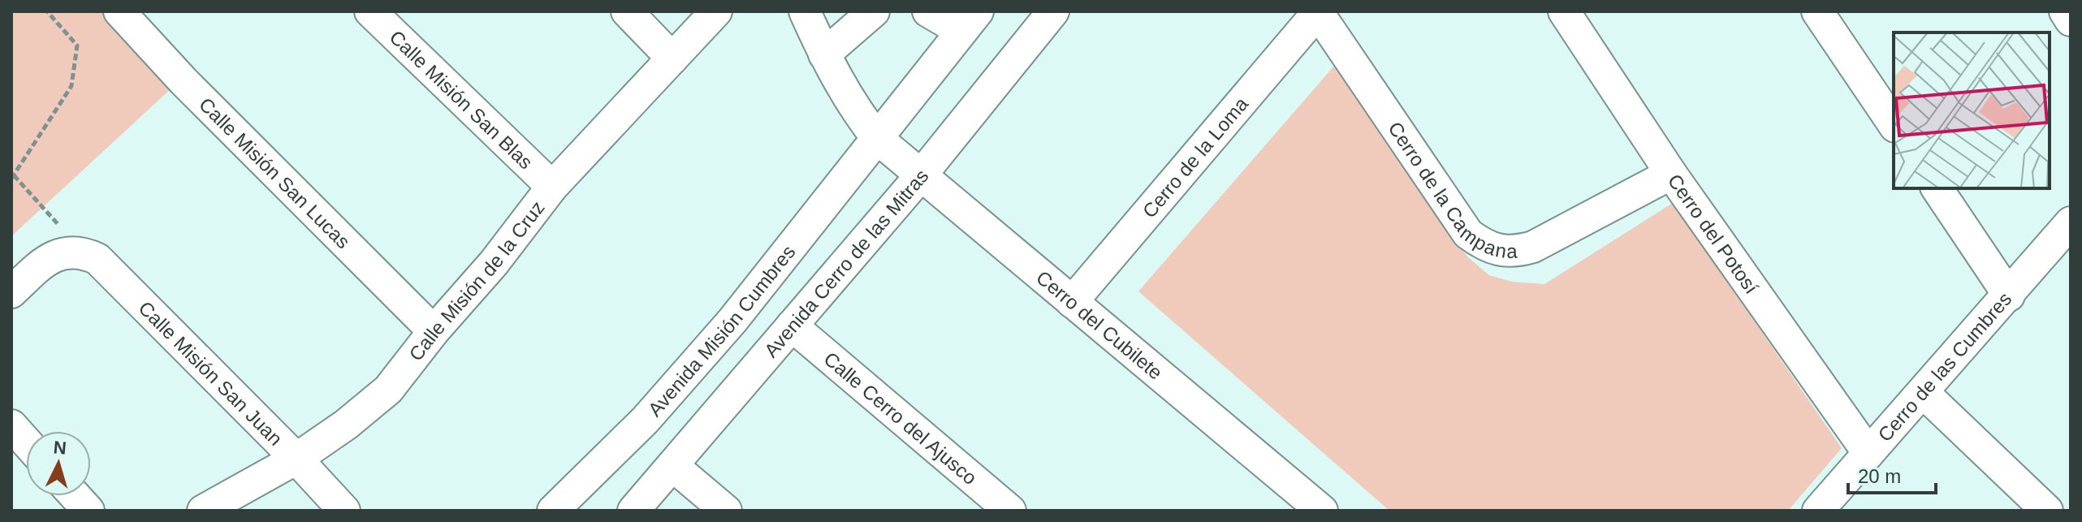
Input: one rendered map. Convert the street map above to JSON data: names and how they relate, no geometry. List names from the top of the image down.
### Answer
{
  "streets": {
    "street": [
      "Calle Misión San Blas",
      "Cerro de la Loma",
      "Calle Misión San Lucas",
      "Cerro de la Campana",
      "Cerro del Potosí",
      "Avenida Cerro de las Mitras",
      "Calle Misión de la Cruz",
      "Cerro del Cubilete",
      "Avenida Misión Cumbres",
      "Cerro de las Cumbres",
      "Calle Misión San Juan",
      "Calle Cerro del Ajusco"
    ]
  },
  "crossings": [
    ["Calle Misión San Blas", "Calle Misión de la Cruz"],
    ["Cerro de la Loma", "Cerro de la Campana"],
    ["Cerro de la Loma", "Cerro del Cubilete"],
    ["Calle Misión San Lucas", "Calle Misión de la Cruz"],
    ["Cerro de la Campana", "Cerro del Potosí"],
    ["Cerro del Potosí", "Cerro de las Cumbres"],
    ["Avenida Cerro de las Mitras", "Cerro del Cubilete"],
    ["Avenida Cerro de las Mitras", "Calle Cerro del Ajusco"],
    ["Calle Misión de la Cruz", "Calle Misión San Juan"],
    ["Cerro del Cubilete", "Avenida Misión Cumbres"]
  ],
  "scale_bar": "20 m",
  "north": "top"
}
